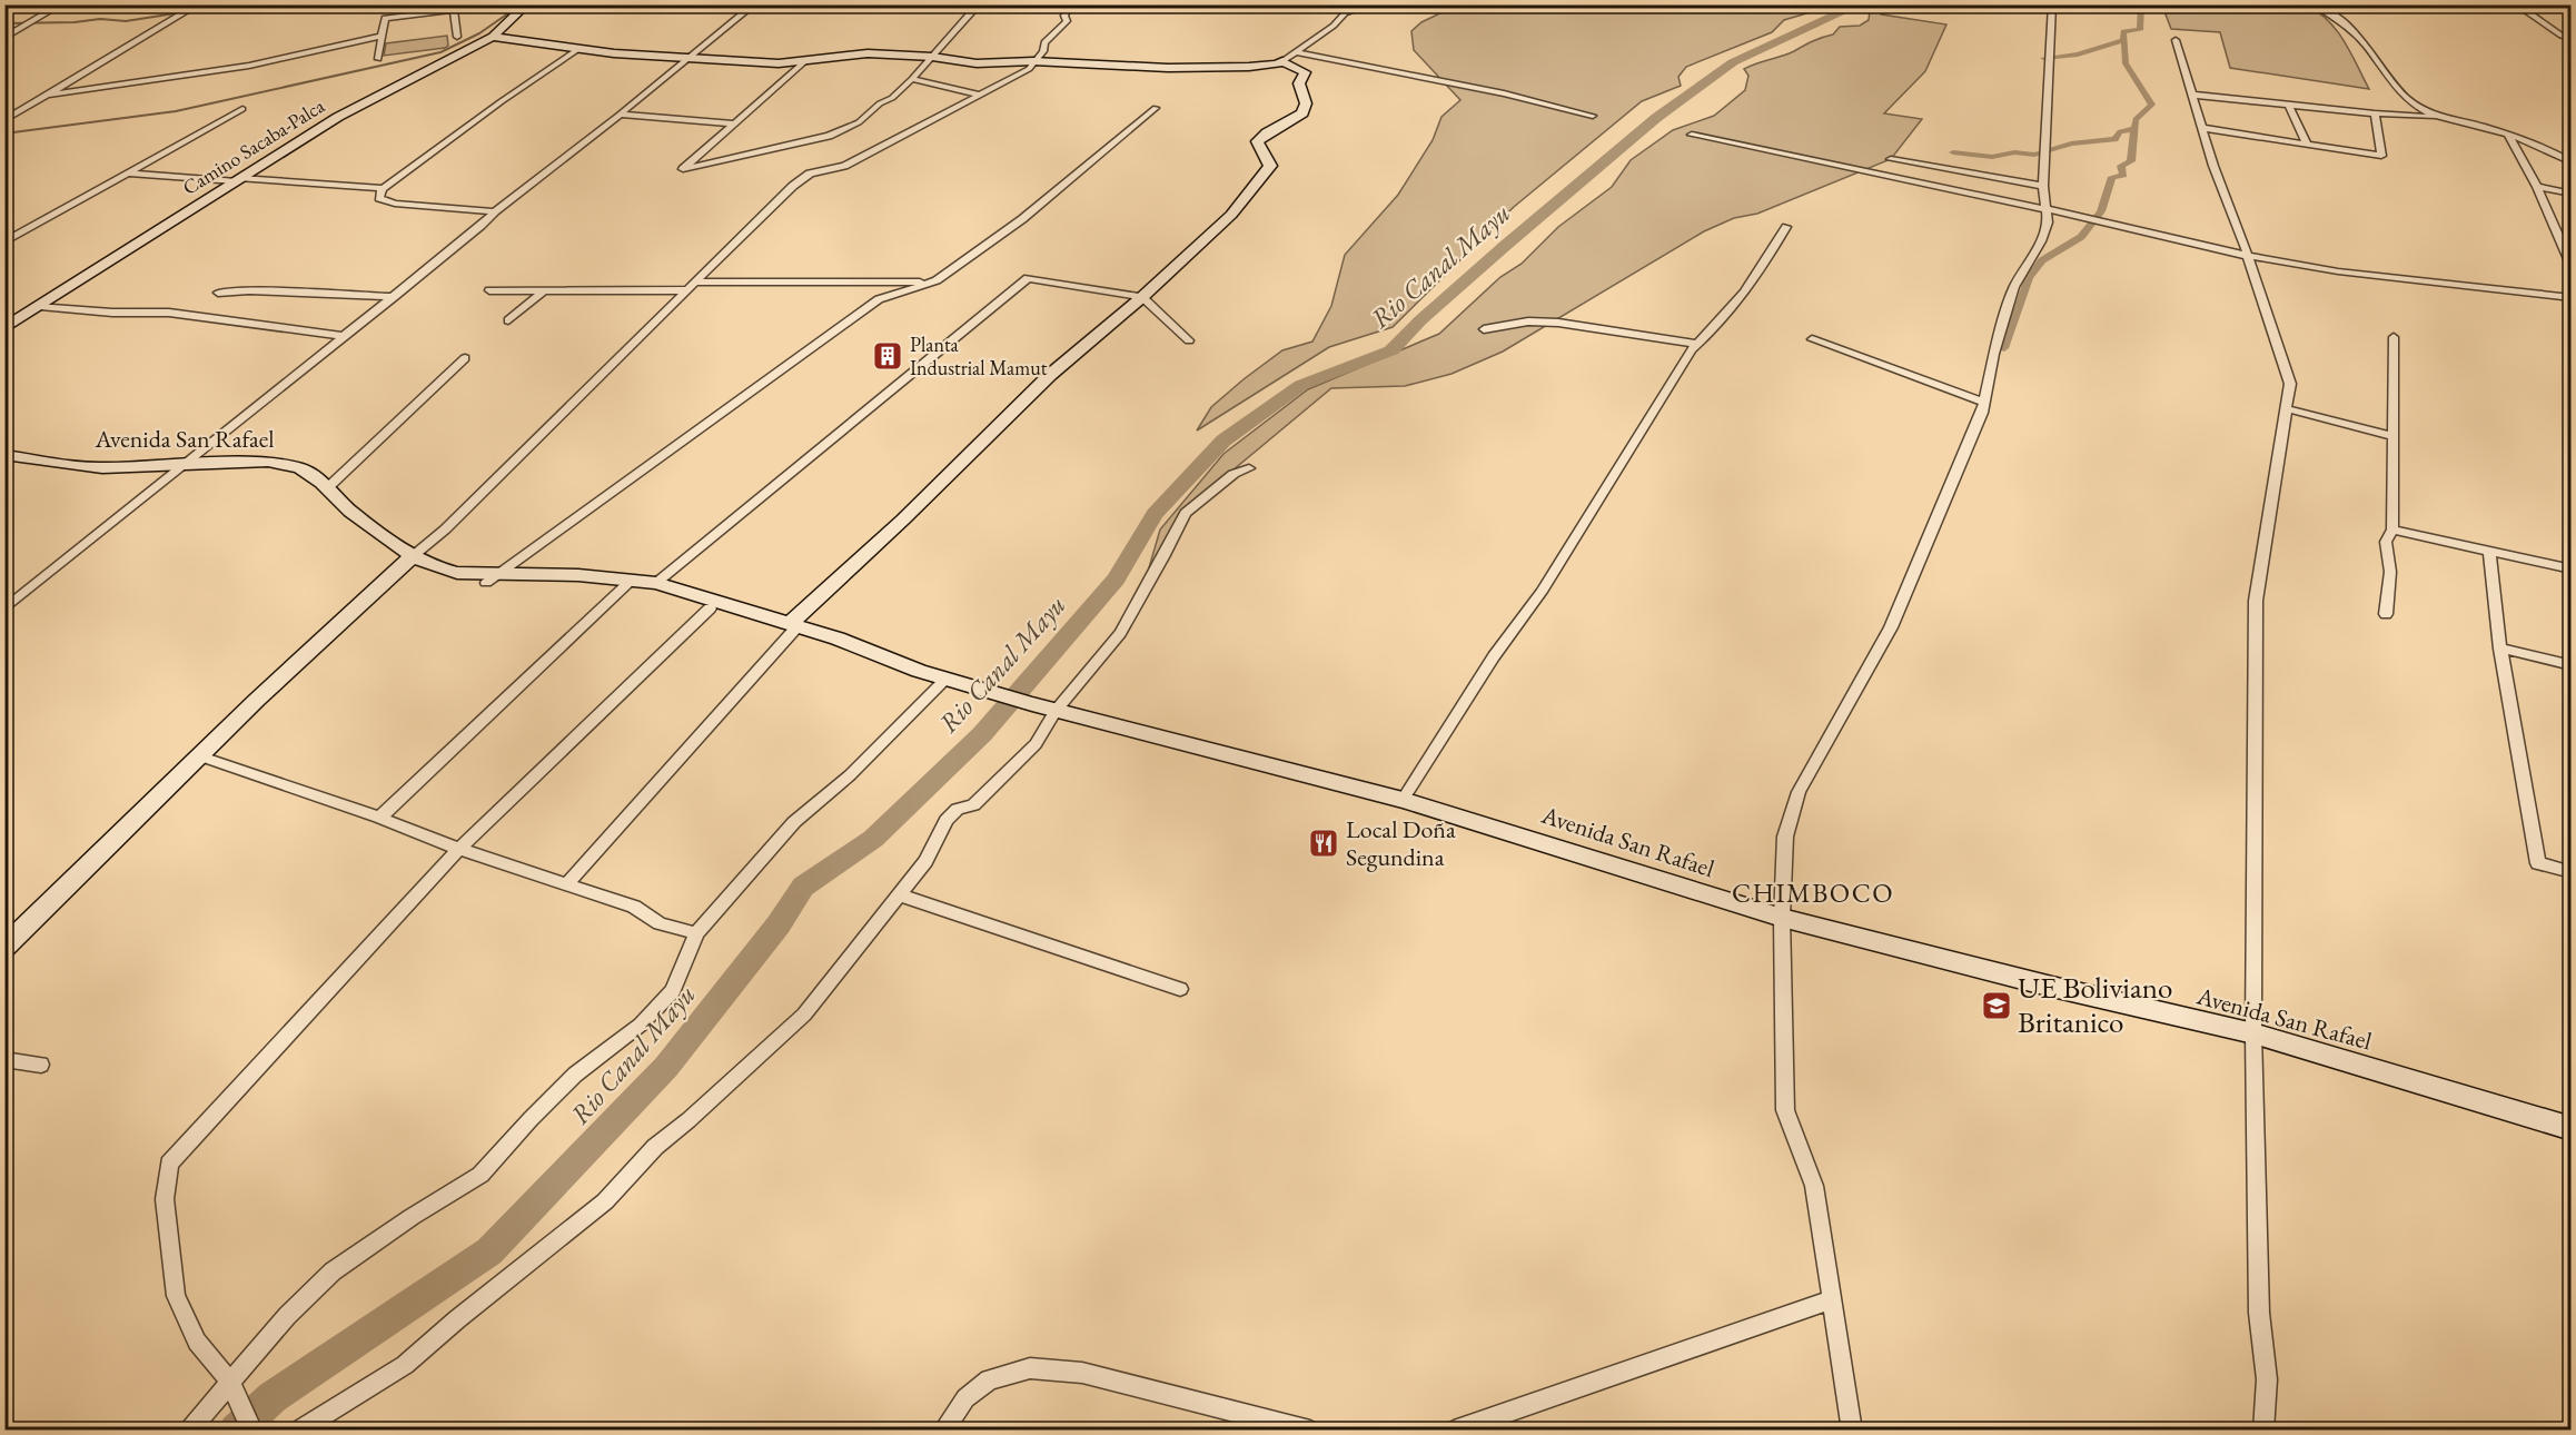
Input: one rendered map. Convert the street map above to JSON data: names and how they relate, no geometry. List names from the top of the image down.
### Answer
{
  "streets": {
    "main road": ["Camino Sacaba-Palca", "Avenida San Rafael"]
  },
  "districts": ["CHIMBOCO"],
  "water": ["Rio Canal Mayu"],
  "places": {
    "building": ["Planta Industrial Mamut"],
    "restaurant": ["Local Doña Segundina"],
    "school or university": ["UE Boliviano Britanico"]
  }
}
